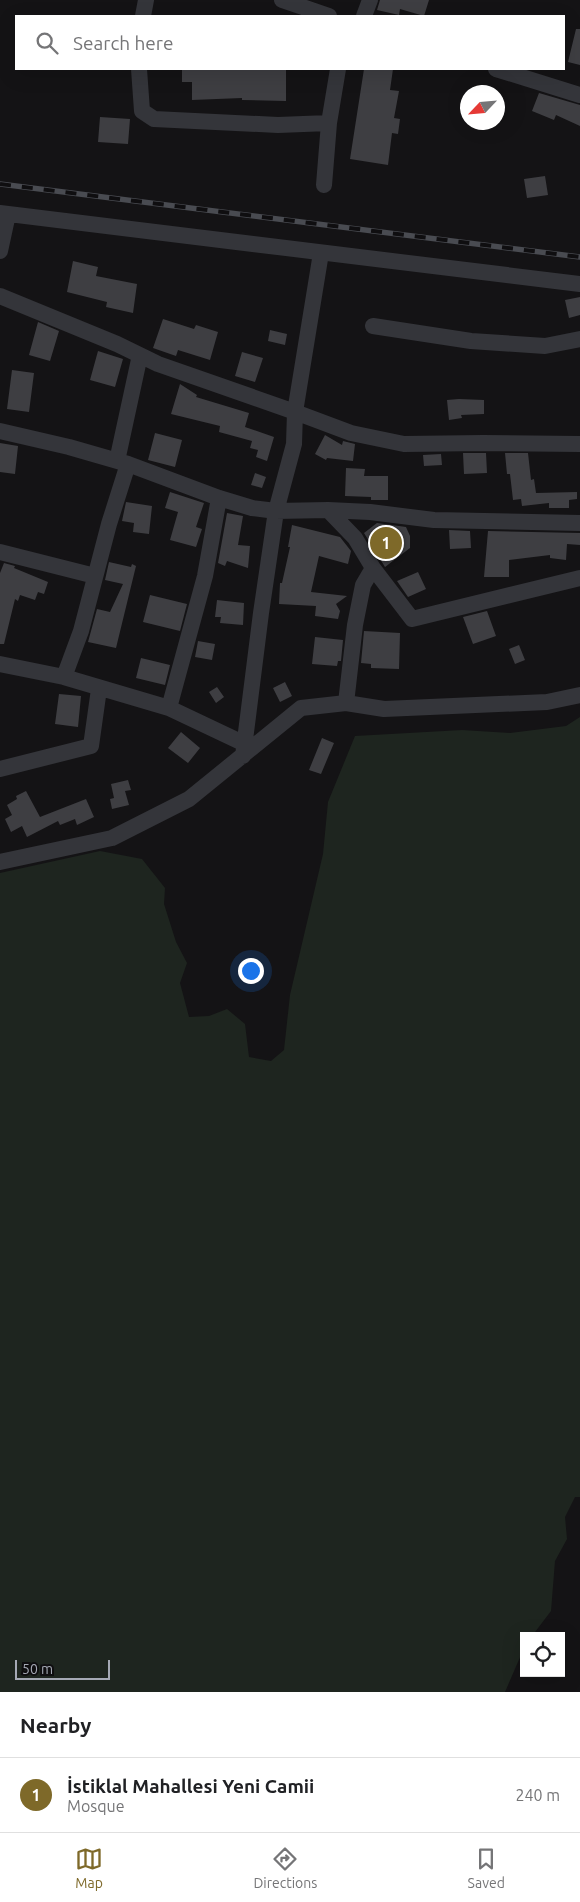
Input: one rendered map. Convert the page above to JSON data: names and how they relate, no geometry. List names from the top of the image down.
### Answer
{
  "scale_bar": "50 m",
  "north": "bottom left",
  "page": {
    "search": "Search here",
    "pins": "1",
    "scale": "50 m",
    "heading": "Nearby",
    "list": [
      {
        "mark": "1",
        "name": "İstiklal Mahallesi Yeni Camii",
        "note": "Mosque",
        "value": "240 m"
      }
    ],
    "nav": ["Map", "Directions", "Saved"]
  }
}
